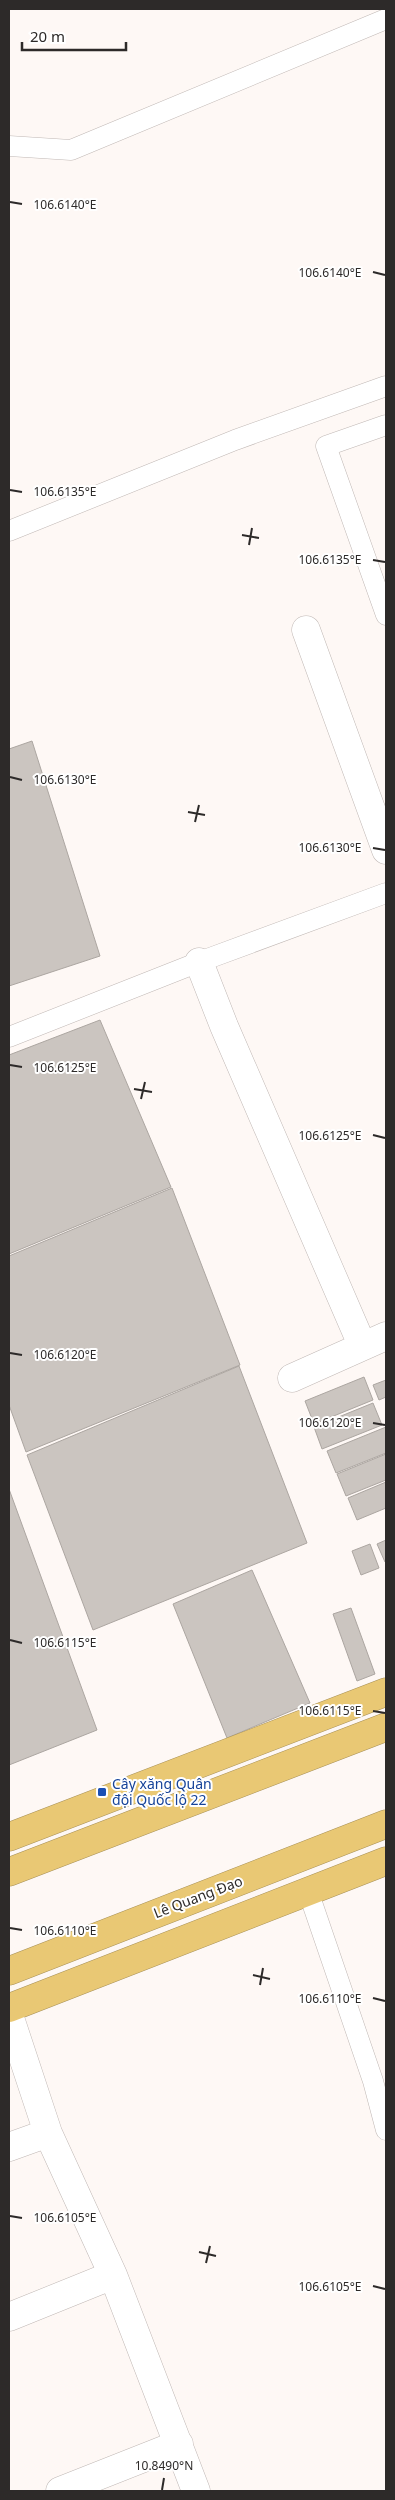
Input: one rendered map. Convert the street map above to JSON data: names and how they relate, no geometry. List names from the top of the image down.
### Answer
{
  "streets": {
    "highway": ["Lê Quang Đạo"]
  },
  "places": {
    "transit": ["Cây xăng Quân đội Quốc lộ 22"]
  },
  "scale_bar": "20 m",
  "coordinates": [
    "106.6140°E",
    "106.6135°E",
    "106.6130°E",
    "106.6125°E",
    "106.6120°E",
    "106.6115°E",
    "106.6110°E",
    "106.6105°E",
    "10.8490°N"
  ]
}
